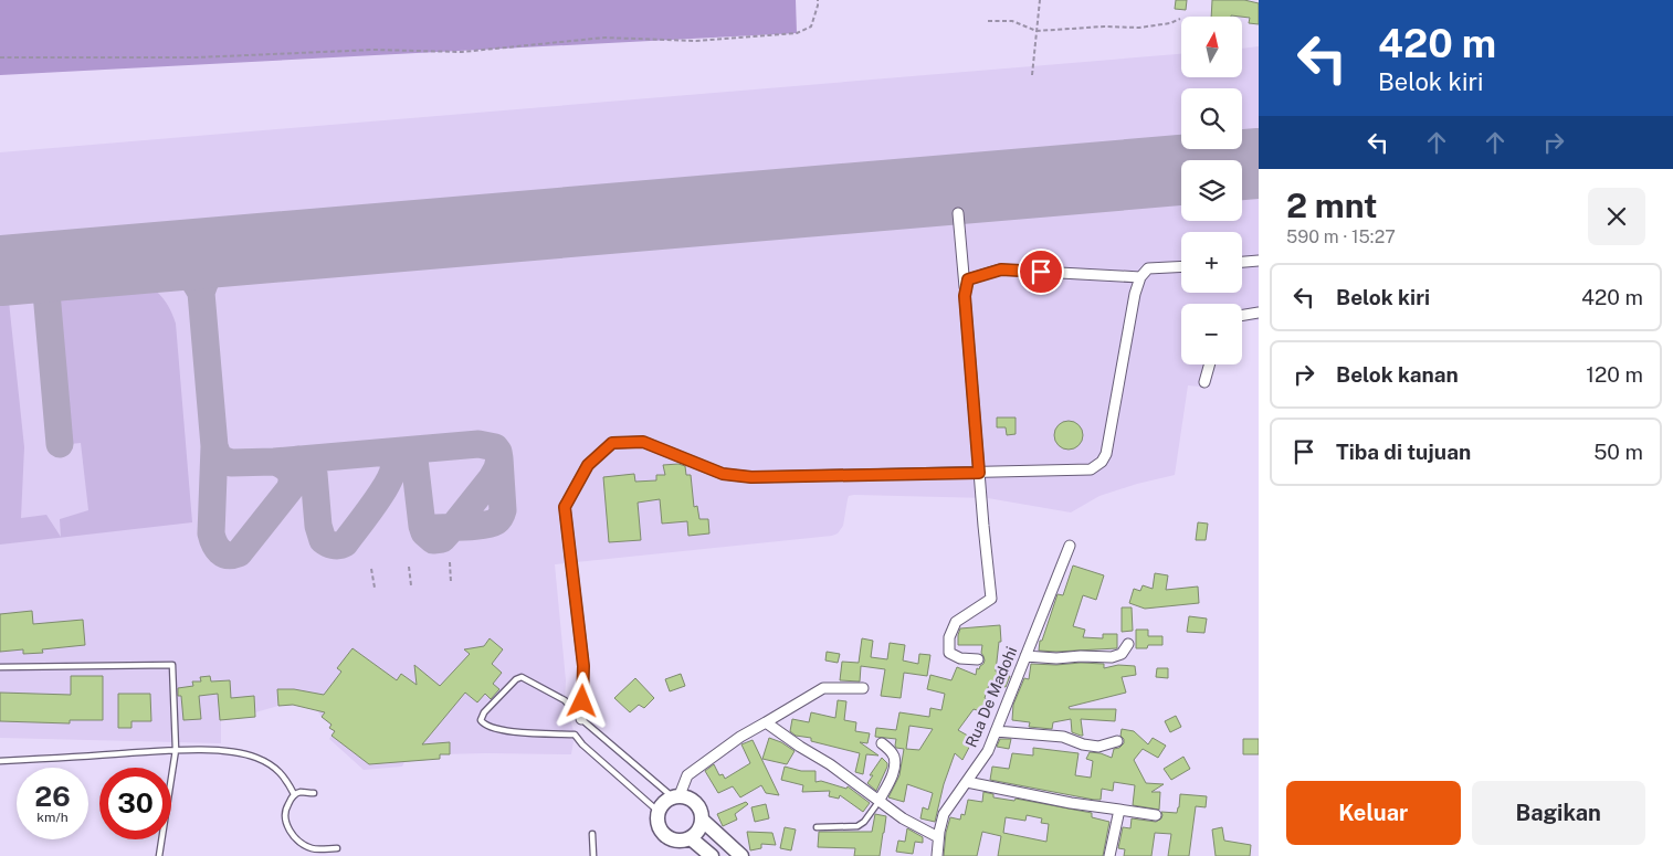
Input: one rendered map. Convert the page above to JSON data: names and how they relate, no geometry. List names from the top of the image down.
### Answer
{
  "streets": {
    "street": ["Rua De Madohi"]
  },
  "north": "top",
  "page": {
    "turn": ["420 m", "Belok kiri"],
    "map_buttons": ["+", "−"],
    "heading": ["2 mnt", "590 m · 15:27"],
    "list": [
      {
        "name": "Belok kiri",
        "value": "420 m"
      },
      {
        "name": "Belok kanan",
        "value": "120 m"
      },
      {
        "name": "Tiba di tujuan",
        "value": "50 m"
      }
    ],
    "speed": "26 km/h",
    "limit": "30",
    "buttons": ["Keluar", "Bagikan"]
  }
}
